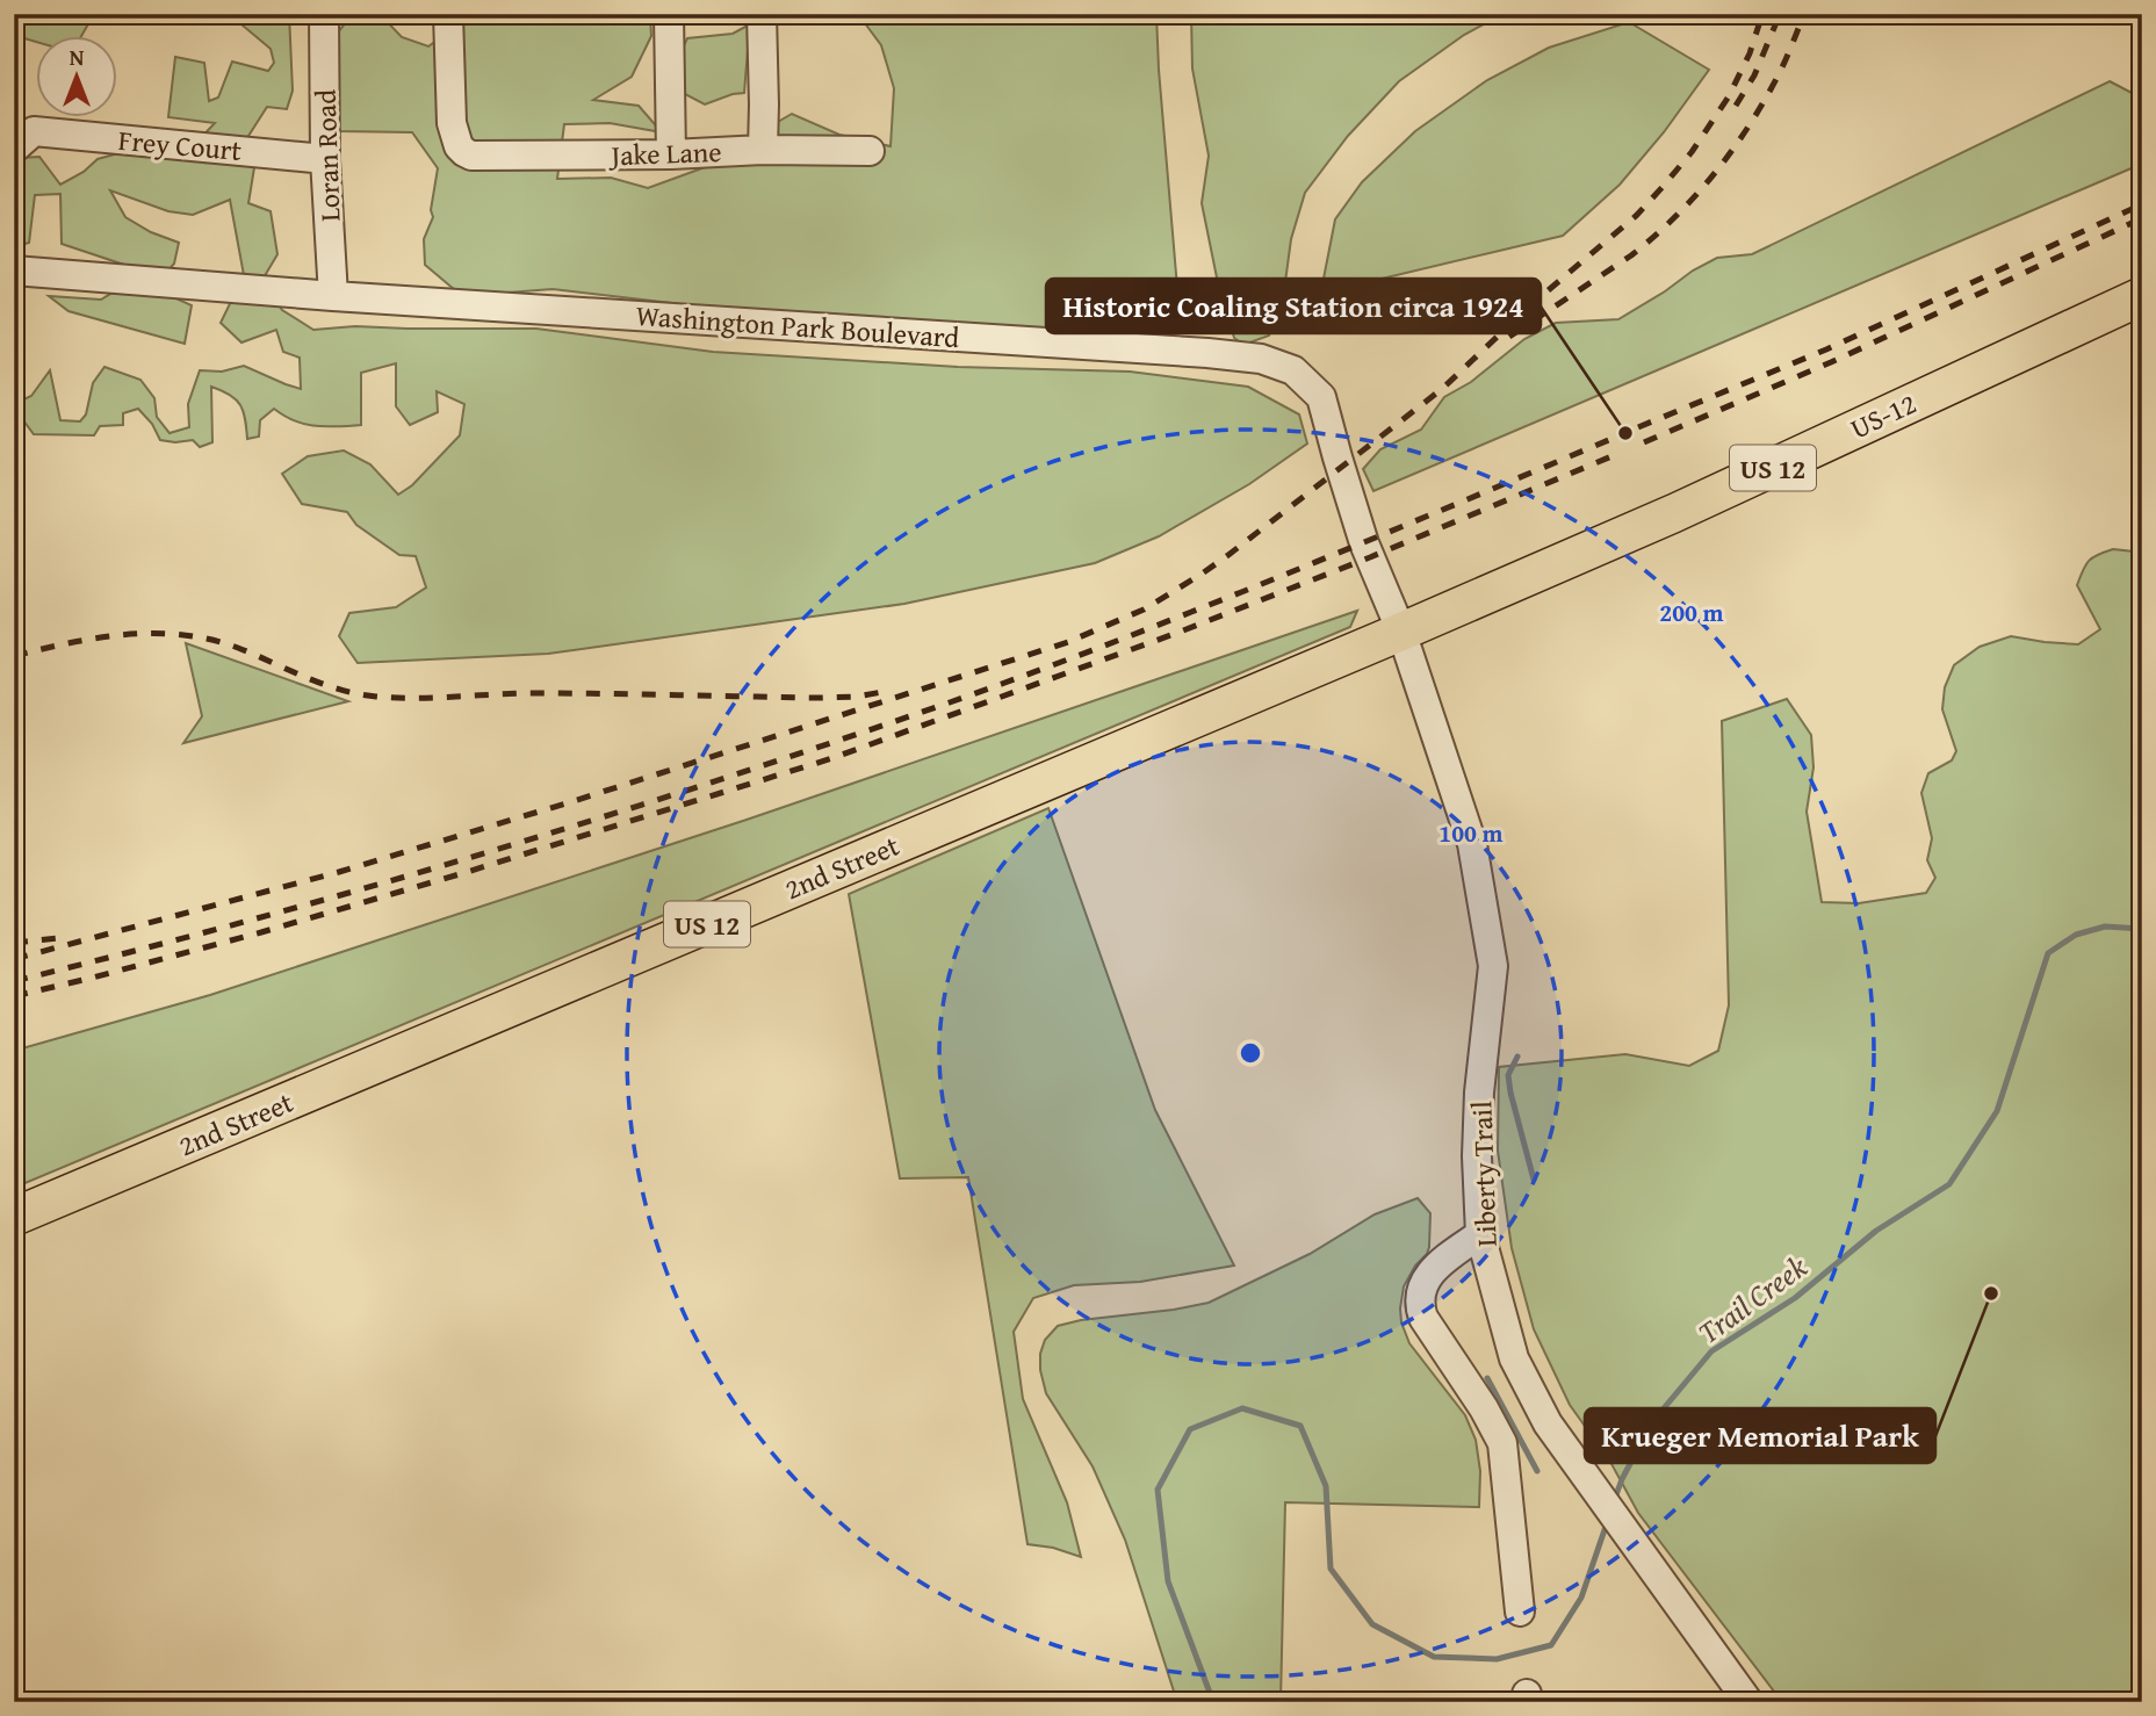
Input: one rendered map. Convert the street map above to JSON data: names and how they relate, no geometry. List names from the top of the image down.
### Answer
{
  "streets": {
    "main road": ["US-12", "US 12", "2nd Street"],
    "street": [
      "Frey Court",
      "Jake Lane",
      "Loran Road",
      "Washington Park Boulevard",
      "Liberty Trail"
    ]
  },
  "crossings": [
    ["Frey Court", "Loran Road"],
    ["Loran Road", "Washington Park Boulevard"],
    ["Washington Park Boulevard", "US-12"],
    ["Washington Park Boulevard", "2nd Street"],
    ["Washington Park Boulevard", "Liberty Trail"],
    ["US-12", "2nd Street"],
    ["US-12", "Liberty Trail"],
    ["2nd Street", "Liberty Trail"]
  ],
  "water": ["Trail Creek"],
  "places": ["Historic Coaling Station circa 1924", "Krueger Memorial Park"],
  "north": "top",
  "rings": ["200 m", "100 m"]
}
